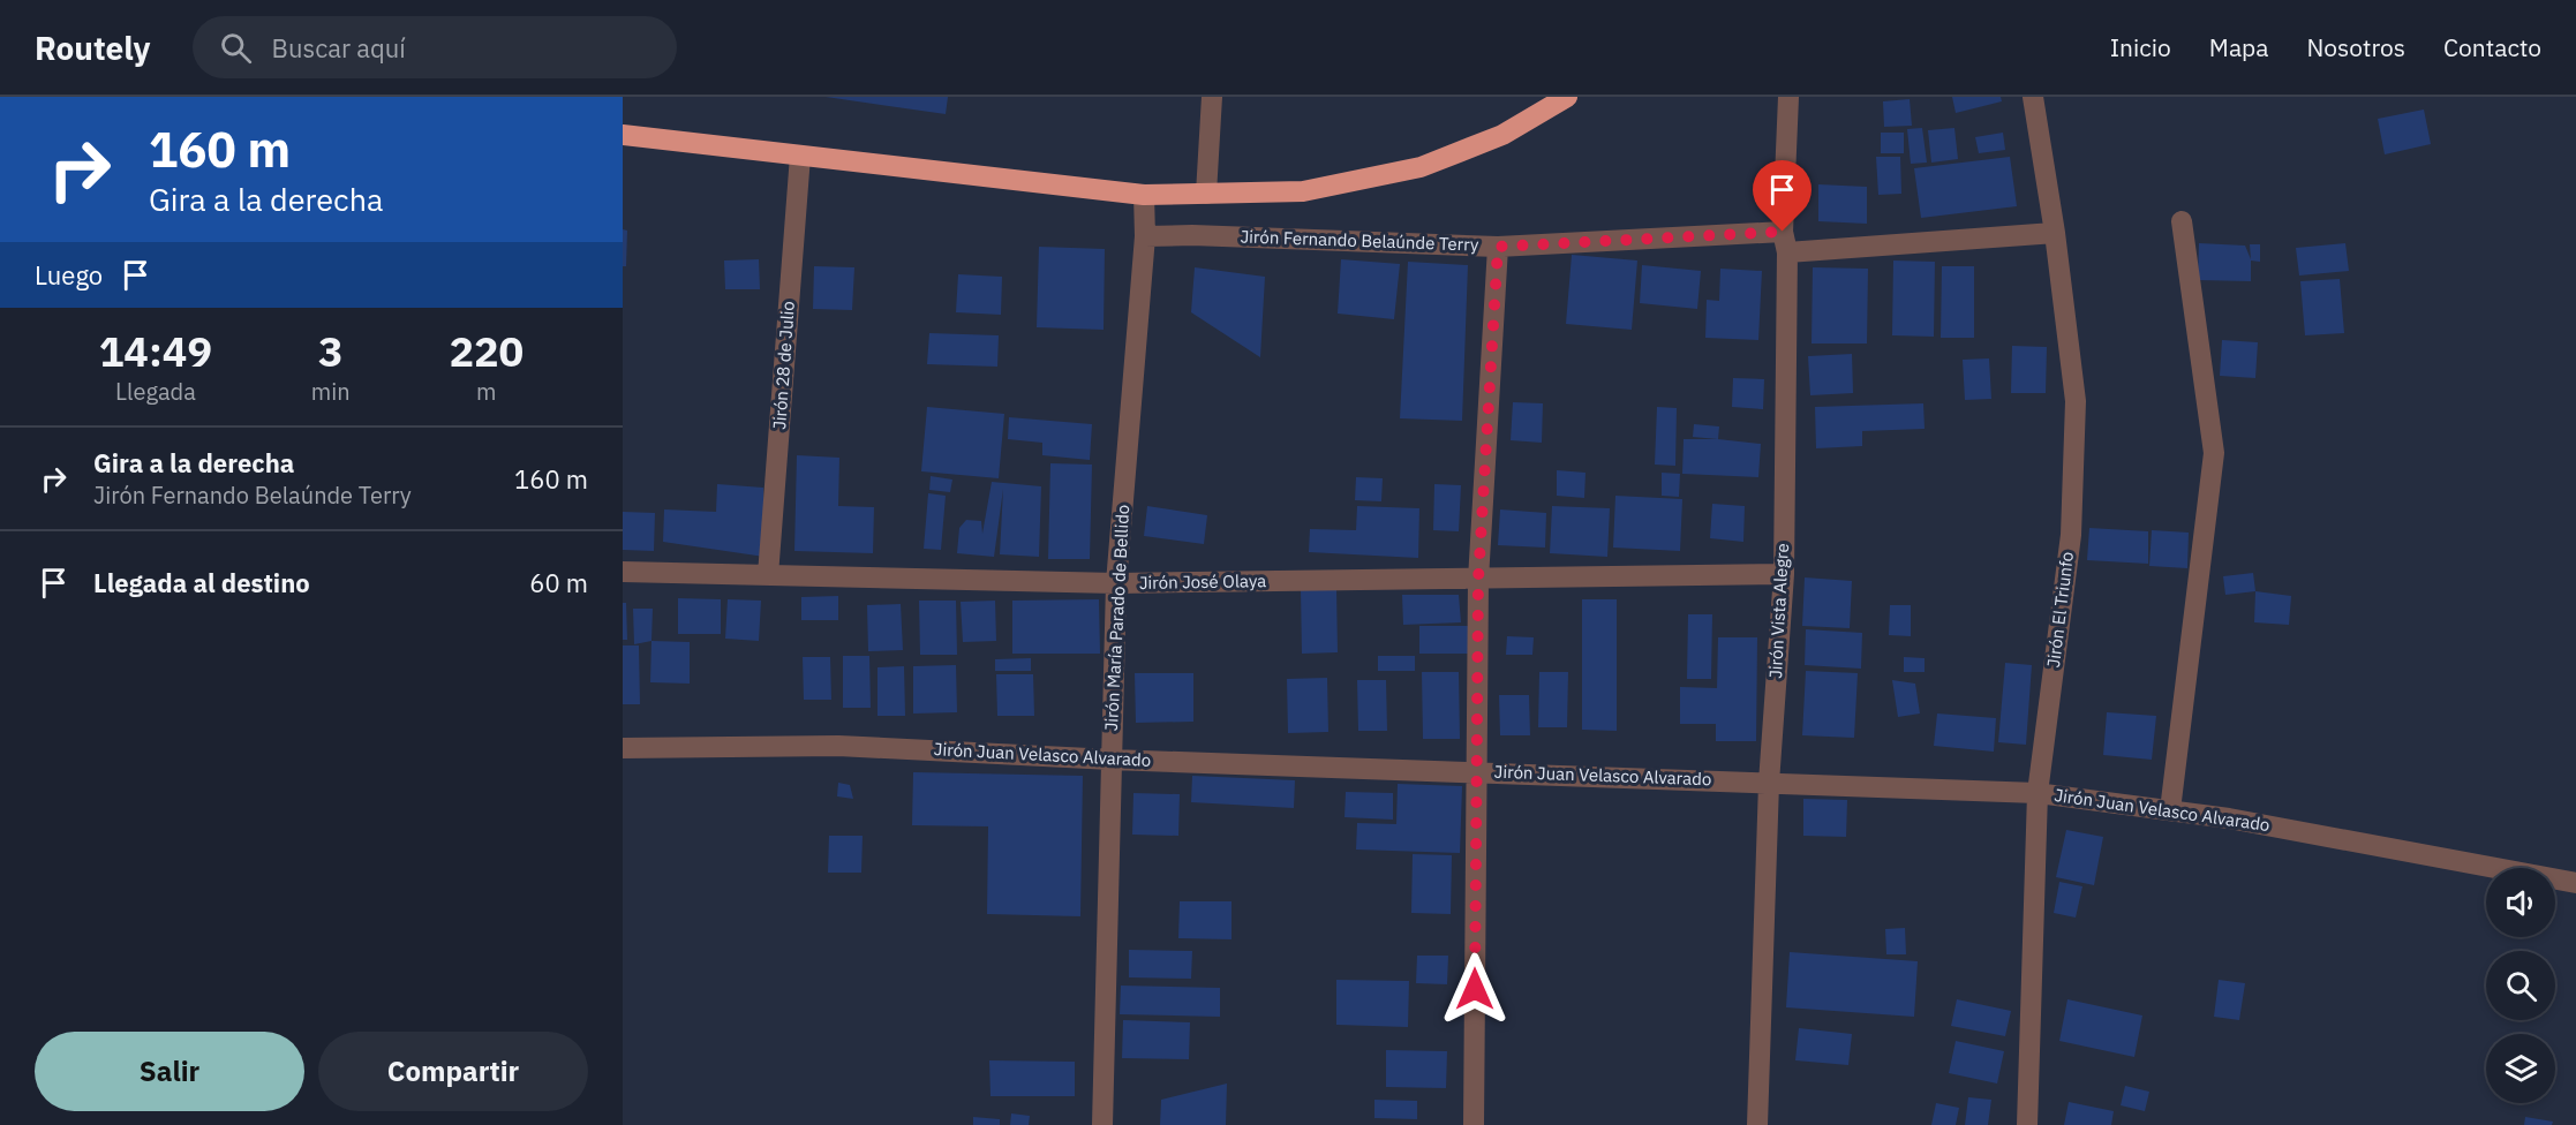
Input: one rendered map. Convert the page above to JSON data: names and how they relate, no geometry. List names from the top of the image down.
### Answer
{
  "streets": {
    "street": [
      "Jirón Fernando Belaúnde Terry",
      "Jirón 28 de Julio",
      "Jirón José Olaya",
      "Jirón El Triunfo",
      "Jirón Vista Alegre",
      "Jirón María Parado de Bellido",
      "Jirón Juan Velasco Alvarado"
    ]
  },
  "crossings": [
    ["Jirón Fernando Belaúnde Terry", "Jirón El Triunfo"],
    ["Jirón Fernando Belaúnde Terry", "Jirón Vista Alegre"],
    ["Jirón Fernando Belaúnde Terry", "Jirón María Parado de Bellido"],
    ["Jirón 28 de Julio", "Jirón José Olaya"],
    ["Jirón José Olaya", "Jirón Vista Alegre"],
    ["Jirón José Olaya", "Jirón María Parado de Bellido"],
    ["Jirón El Triunfo", "Jirón Juan Velasco Alvarado"],
    ["Jirón Vista Alegre", "Jirón Juan Velasco Alvarado"],
    ["Jirón María Parado de Bellido", "Jirón Juan Velasco Alvarado"]
  ],
  "page": {
    "header": "Routely",
    "search": "Buscar aquí",
    "nav": [
      "Inicio",
      "Mapa",
      "Nosotros",
      "Contacto"
    ],
    "turn": ["160 m", "Gira a la derecha"],
    "then": "Luego",
    "eta": [
      "14:49",
      "Llegada",
      "3",
      "min",
      "220",
      "m"
    ],
    "list": [
      {
        "name": "Gira a la derecha",
        "note": "Jirón Fernando Belaúnde Terry",
        "value": "160 m"
      },
      {
        "name": "Llegada al destino",
        "value": "60 m"
      }
    ],
    "buttons": ["Salir", "Compartir"]
  }
}
